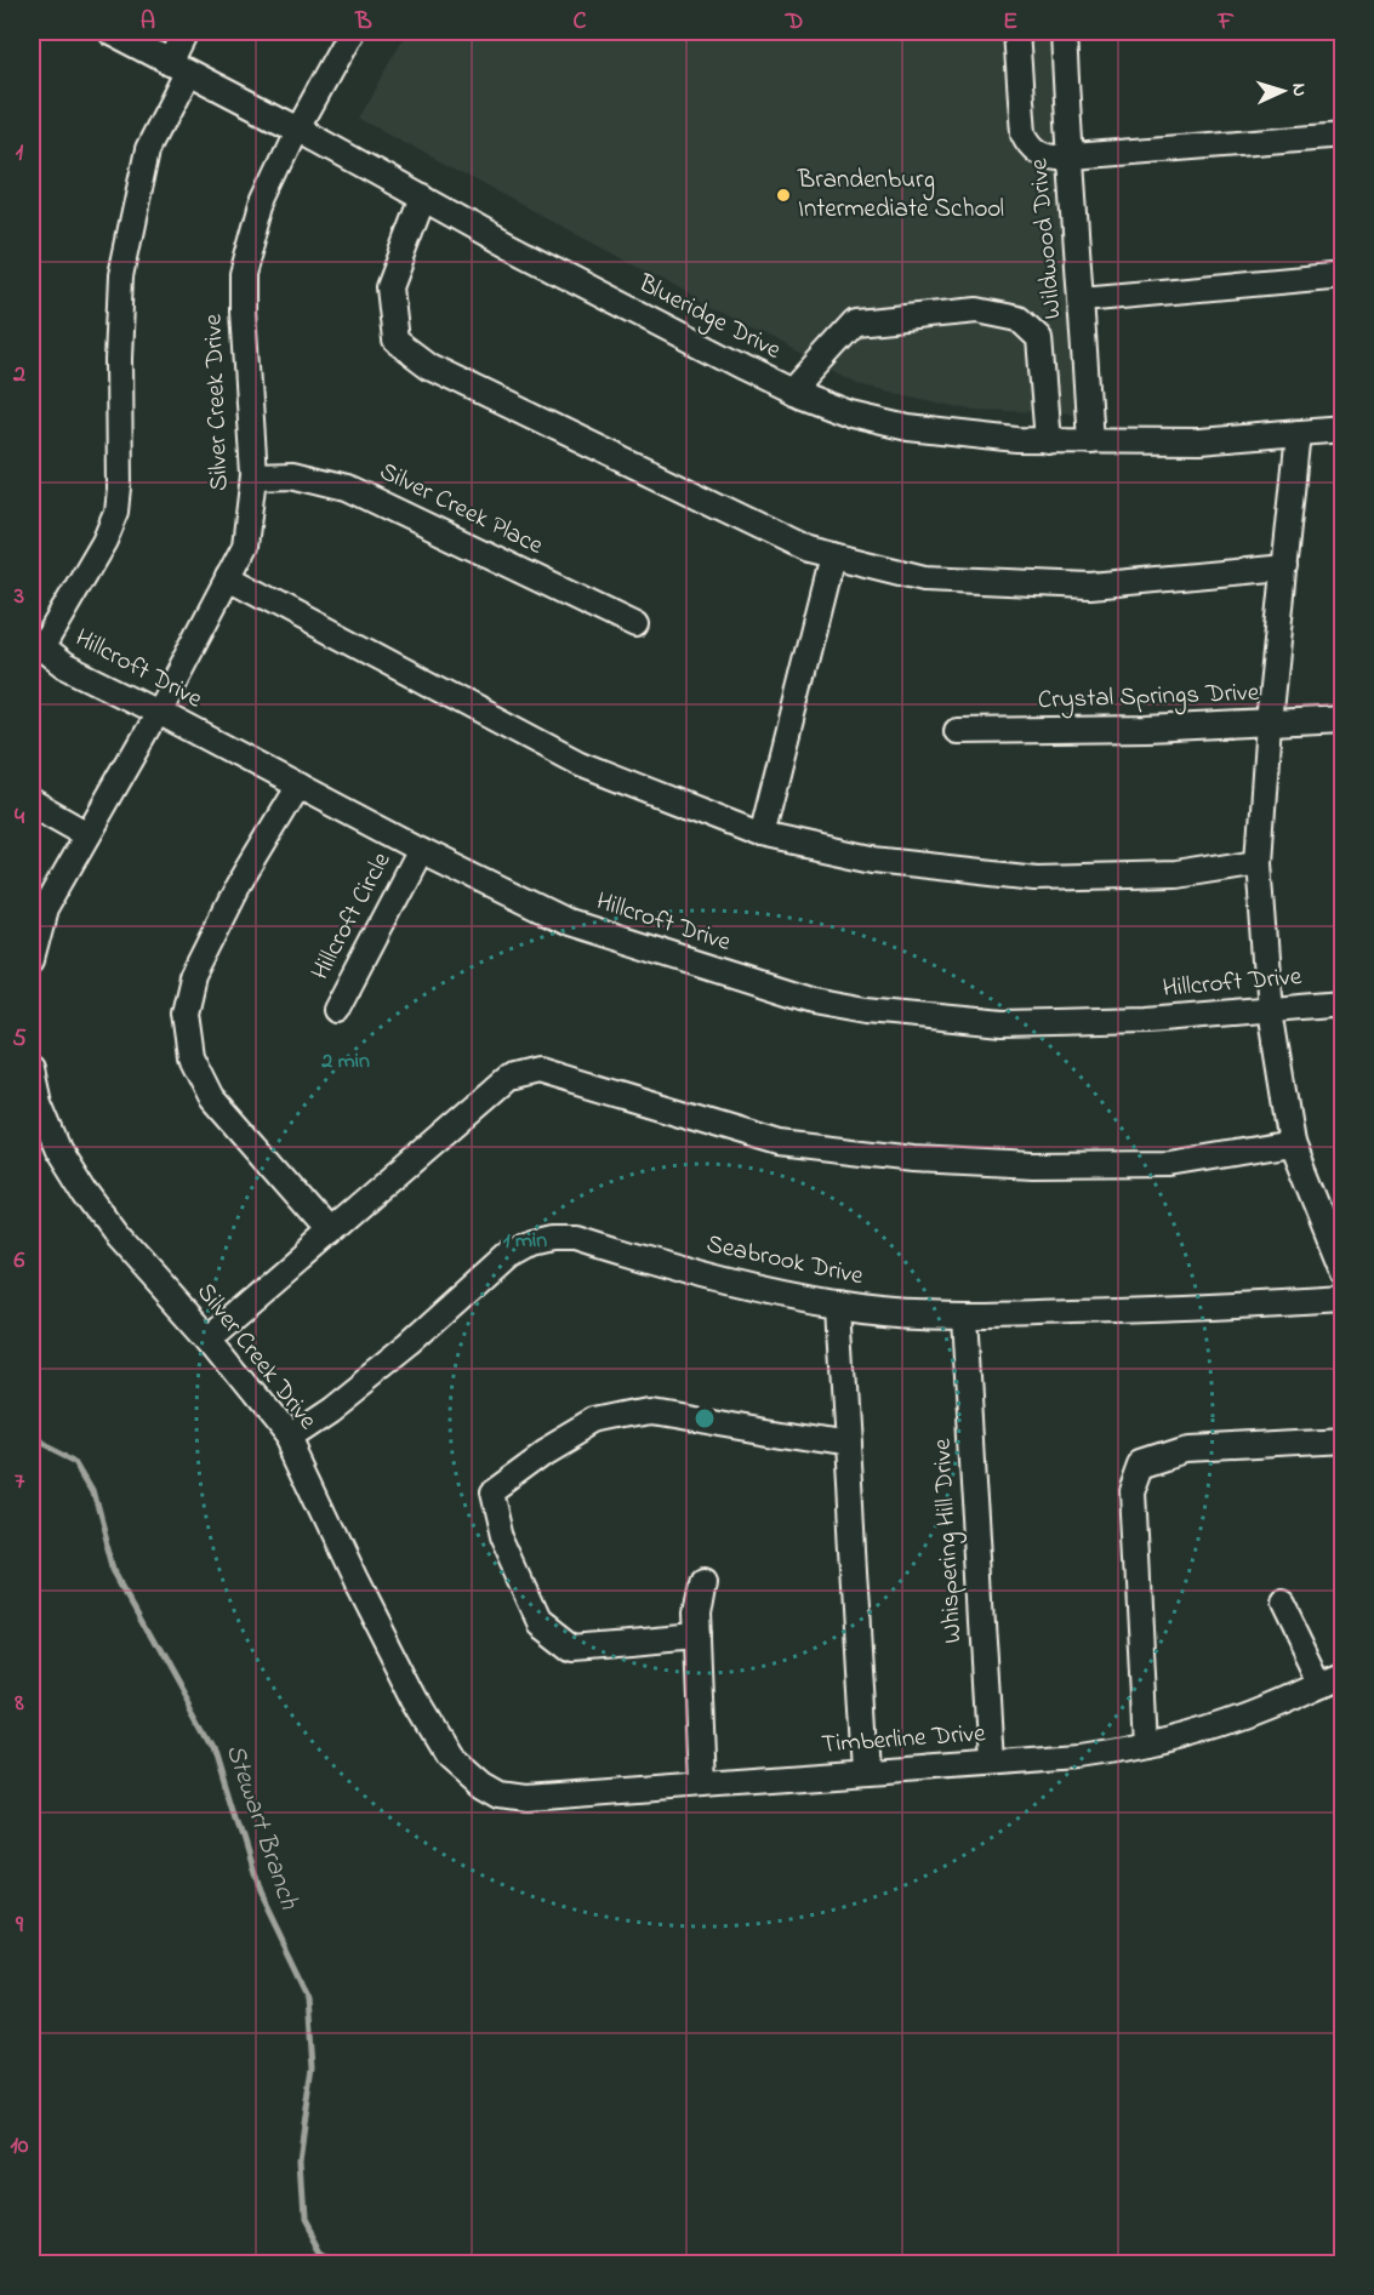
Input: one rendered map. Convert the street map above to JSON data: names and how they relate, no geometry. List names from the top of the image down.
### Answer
{
  "streets": {
    "street": [
      "Wildwood Drive",
      "Blueridge Drive",
      "Silver Creek Drive",
      "Silver Creek Place",
      "Hillcroft Drive",
      "Crystal Springs Drive",
      "Hillcroft Circle",
      "Seabrook Drive",
      "Whispering Hill Drive",
      "Timberline Drive"
    ]
  },
  "crossings": [
    ["Wildwood Drive", "Blueridge Drive"],
    ["Blueridge Drive", "Silver Creek Drive"],
    ["Silver Creek Drive", "Silver Creek Place"],
    ["Silver Creek Drive", "Hillcroft Drive"],
    ["Silver Creek Drive", "Seabrook Drive"],
    ["Silver Creek Drive", "Timberline Drive"],
    ["Hillcroft Drive", "Hillcroft Circle"],
    ["Seabrook Drive", "Whispering Hill Drive"],
    ["Whispering Hill Drive", "Timberline Drive"]
  ],
  "water": ["Stewart Branch"],
  "places": ["Brandenburg Intermediate School"],
  "north": "right",
  "grid": {
    "columns": [
      "A",
      "B",
      "C",
      "D",
      "E",
      "F"
    ],
    "rows": [
      "1",
      "2",
      "3",
      "4",
      "5",
      "6",
      "7",
      "8",
      "9",
      "10"
    ]
  },
  "rings": ["2 min", "1 min"]
}
